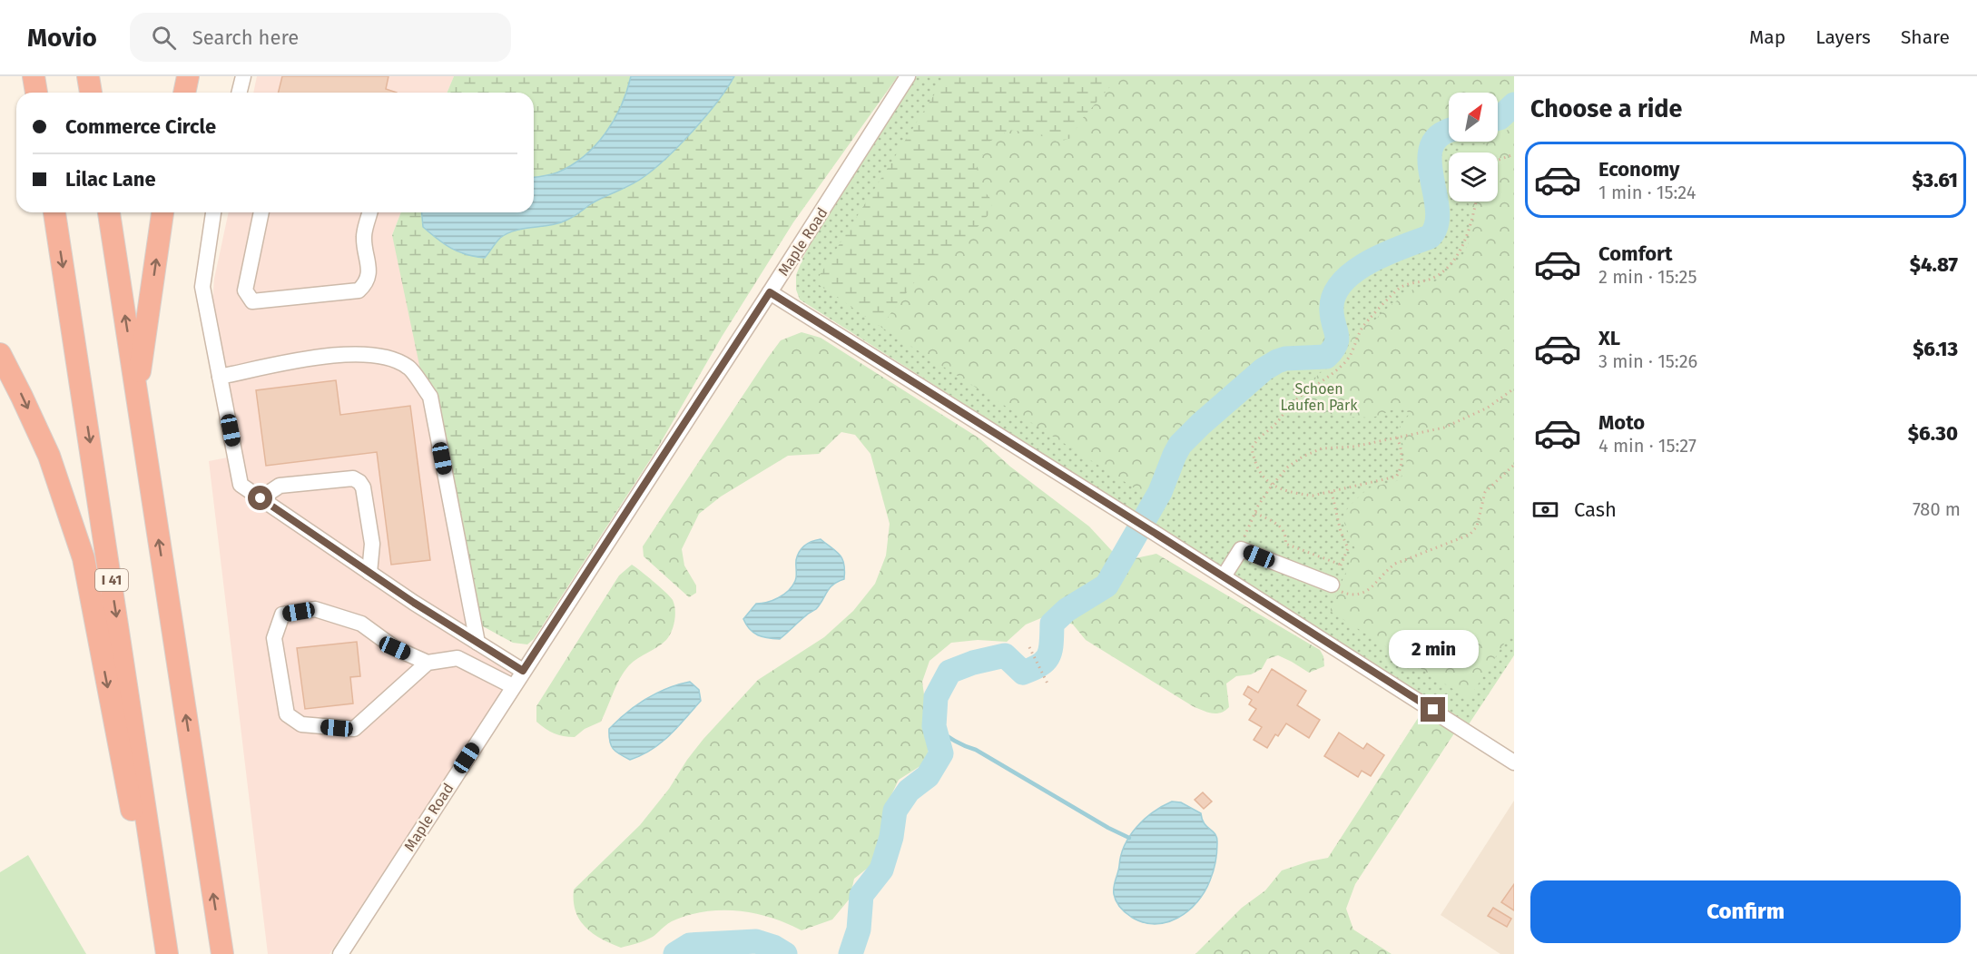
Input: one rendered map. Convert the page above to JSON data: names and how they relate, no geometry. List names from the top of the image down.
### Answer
{
  "streets": {
    "highway": ["I 41"],
    "street": ["Maple Road"]
  },
  "parks": ["Schoen Laufen Park"],
  "north": "top right",
  "page": {
    "header": "Movio",
    "search": "Search here",
    "nav": ["Map", "Layers", "Share"],
    "heading": "Choose a ride",
    "banner": ["Commerce Circle", "Lilac Lane"],
    "list": [
      {
        "name": "Economy",
        "note": "1 min · 15:24",
        "value": "$3.61"
      },
      {
        "name": "Comfort",
        "note": "2 min · 15:25",
        "value": "$4.87"
      },
      {
        "name": "XL",
        "note": "3 min · 15:26",
        "value": "$6.13"
      },
      {
        "name": "Moto",
        "note": "4 min · 15:27",
        "value": "$6.30"
      }
    ],
    "pay": ["Cash", "780 m"],
    "bubble": "2 min",
    "buttons": "Confirm"
  }
}
